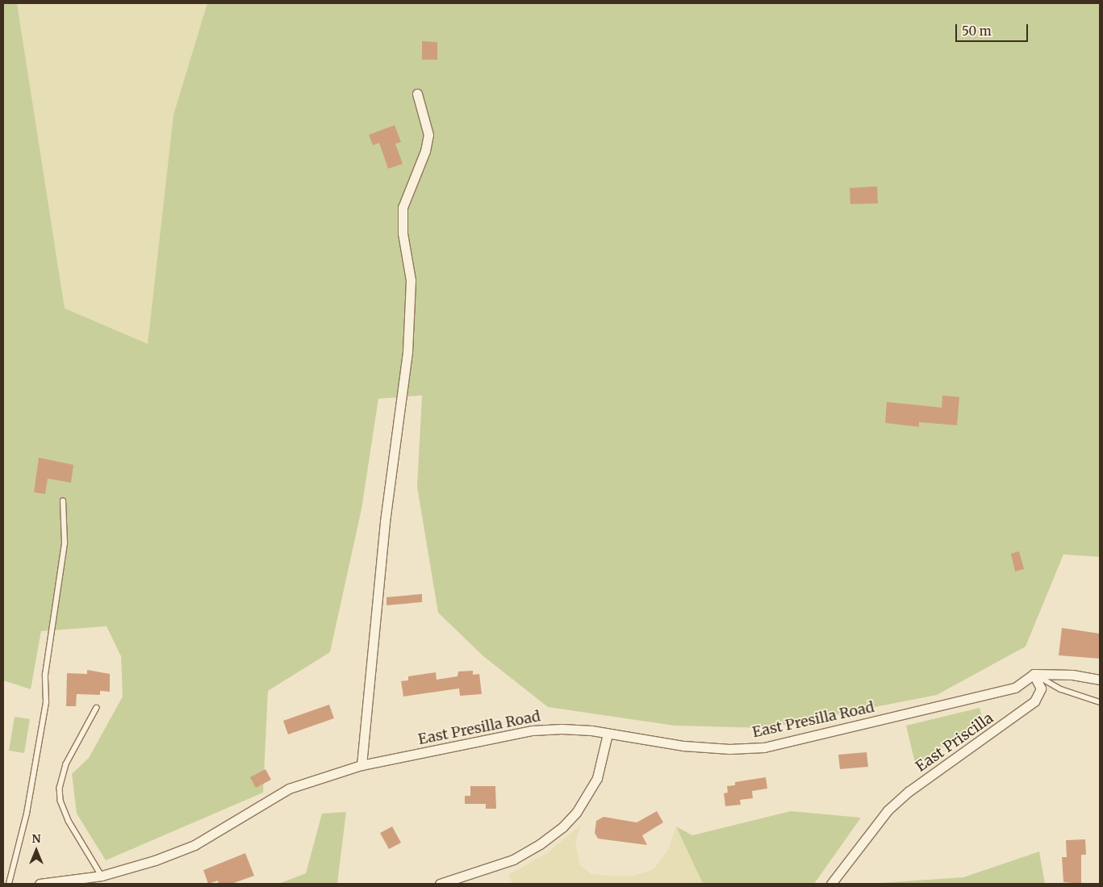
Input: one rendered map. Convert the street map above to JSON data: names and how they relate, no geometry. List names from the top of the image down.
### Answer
{
  "streets": {
    "street": ["East Presilla Road", "East Priscilla"]
  },
  "crossings": [
    ["East Presilla Road", "East Priscilla"]
  ],
  "scale_bar": "50 m",
  "north": "top"
}
